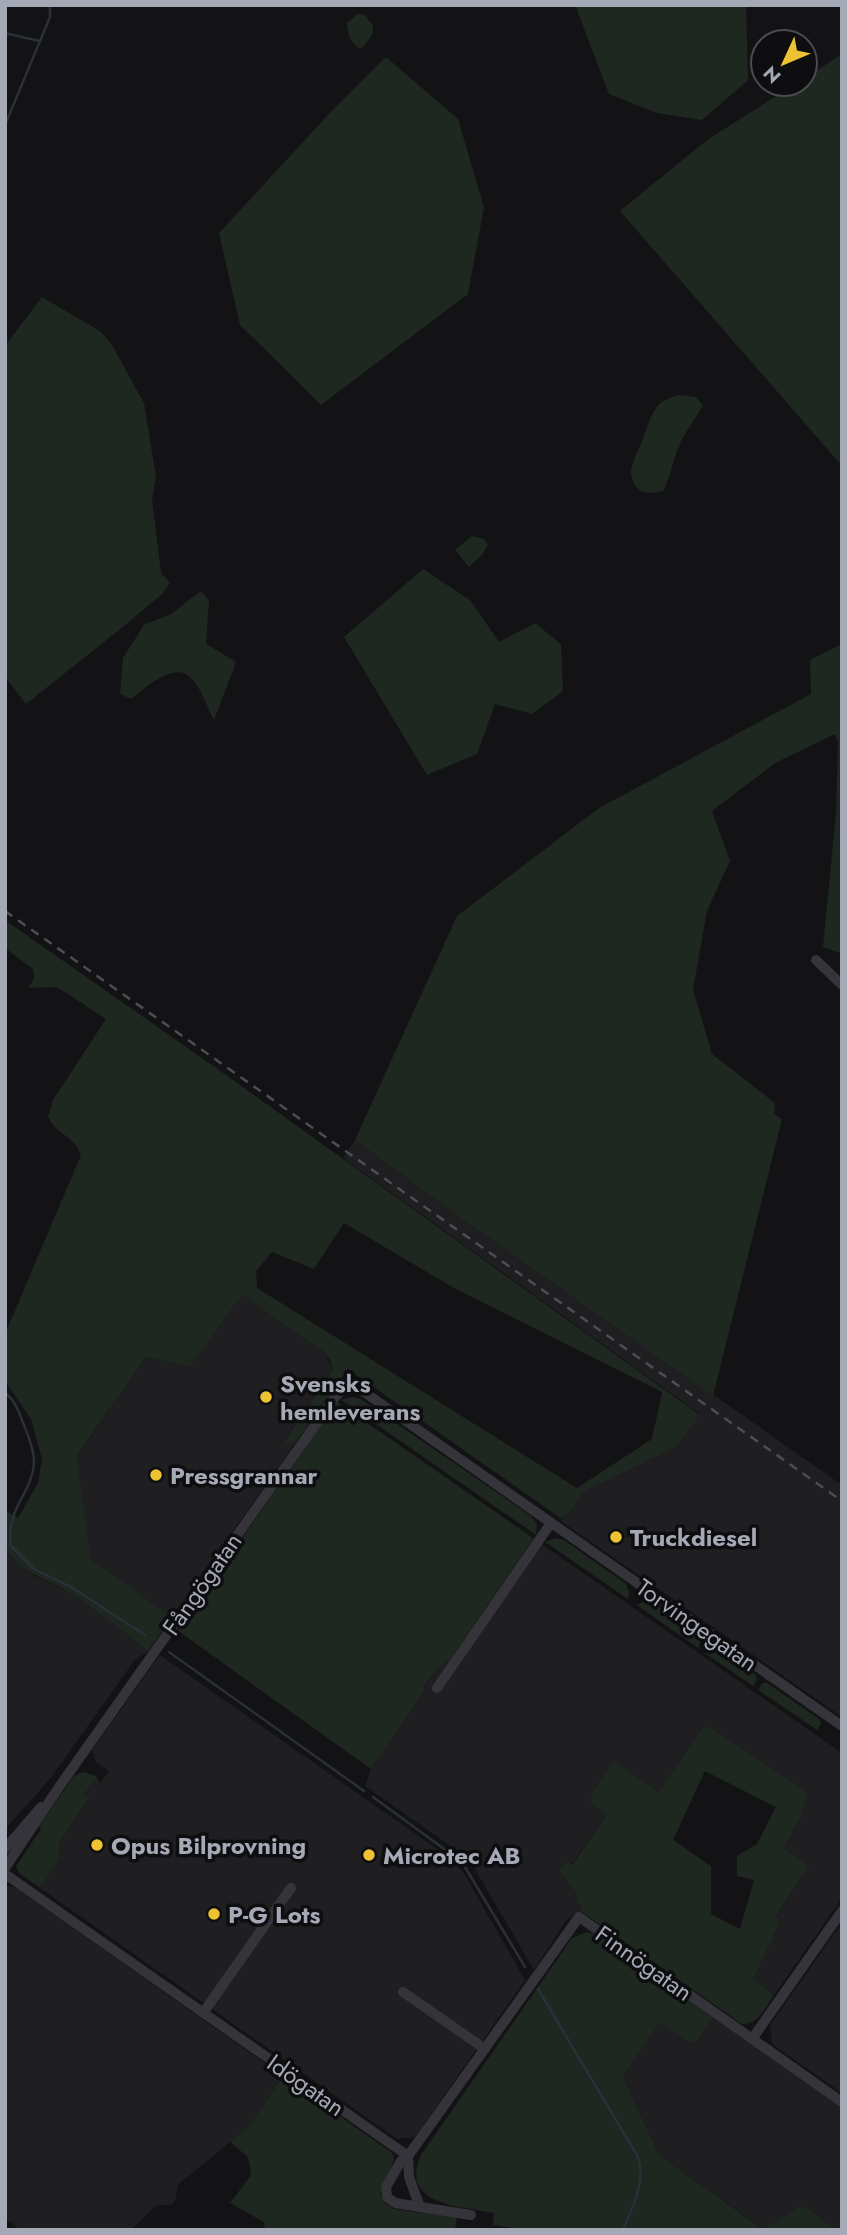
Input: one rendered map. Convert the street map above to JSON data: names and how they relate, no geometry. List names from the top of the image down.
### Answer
{
  "streets": {
    "street": [
      "Fångögatan",
      "Torvingegatan",
      "Finnögatan",
      "Idögatan"
    ]
  },
  "crossings": [
    ["Fångögatan", "Torvingegatan"],
    ["Finnögatan", "Idögatan"]
  ],
  "places": [
    "Svensks hemleverans",
    "Pressgrannar",
    "Truckdiesel",
    "Opus Bilprovning",
    "Microtec AB",
    "P-G Lots"
  ],
  "north": "bottom left"
}
